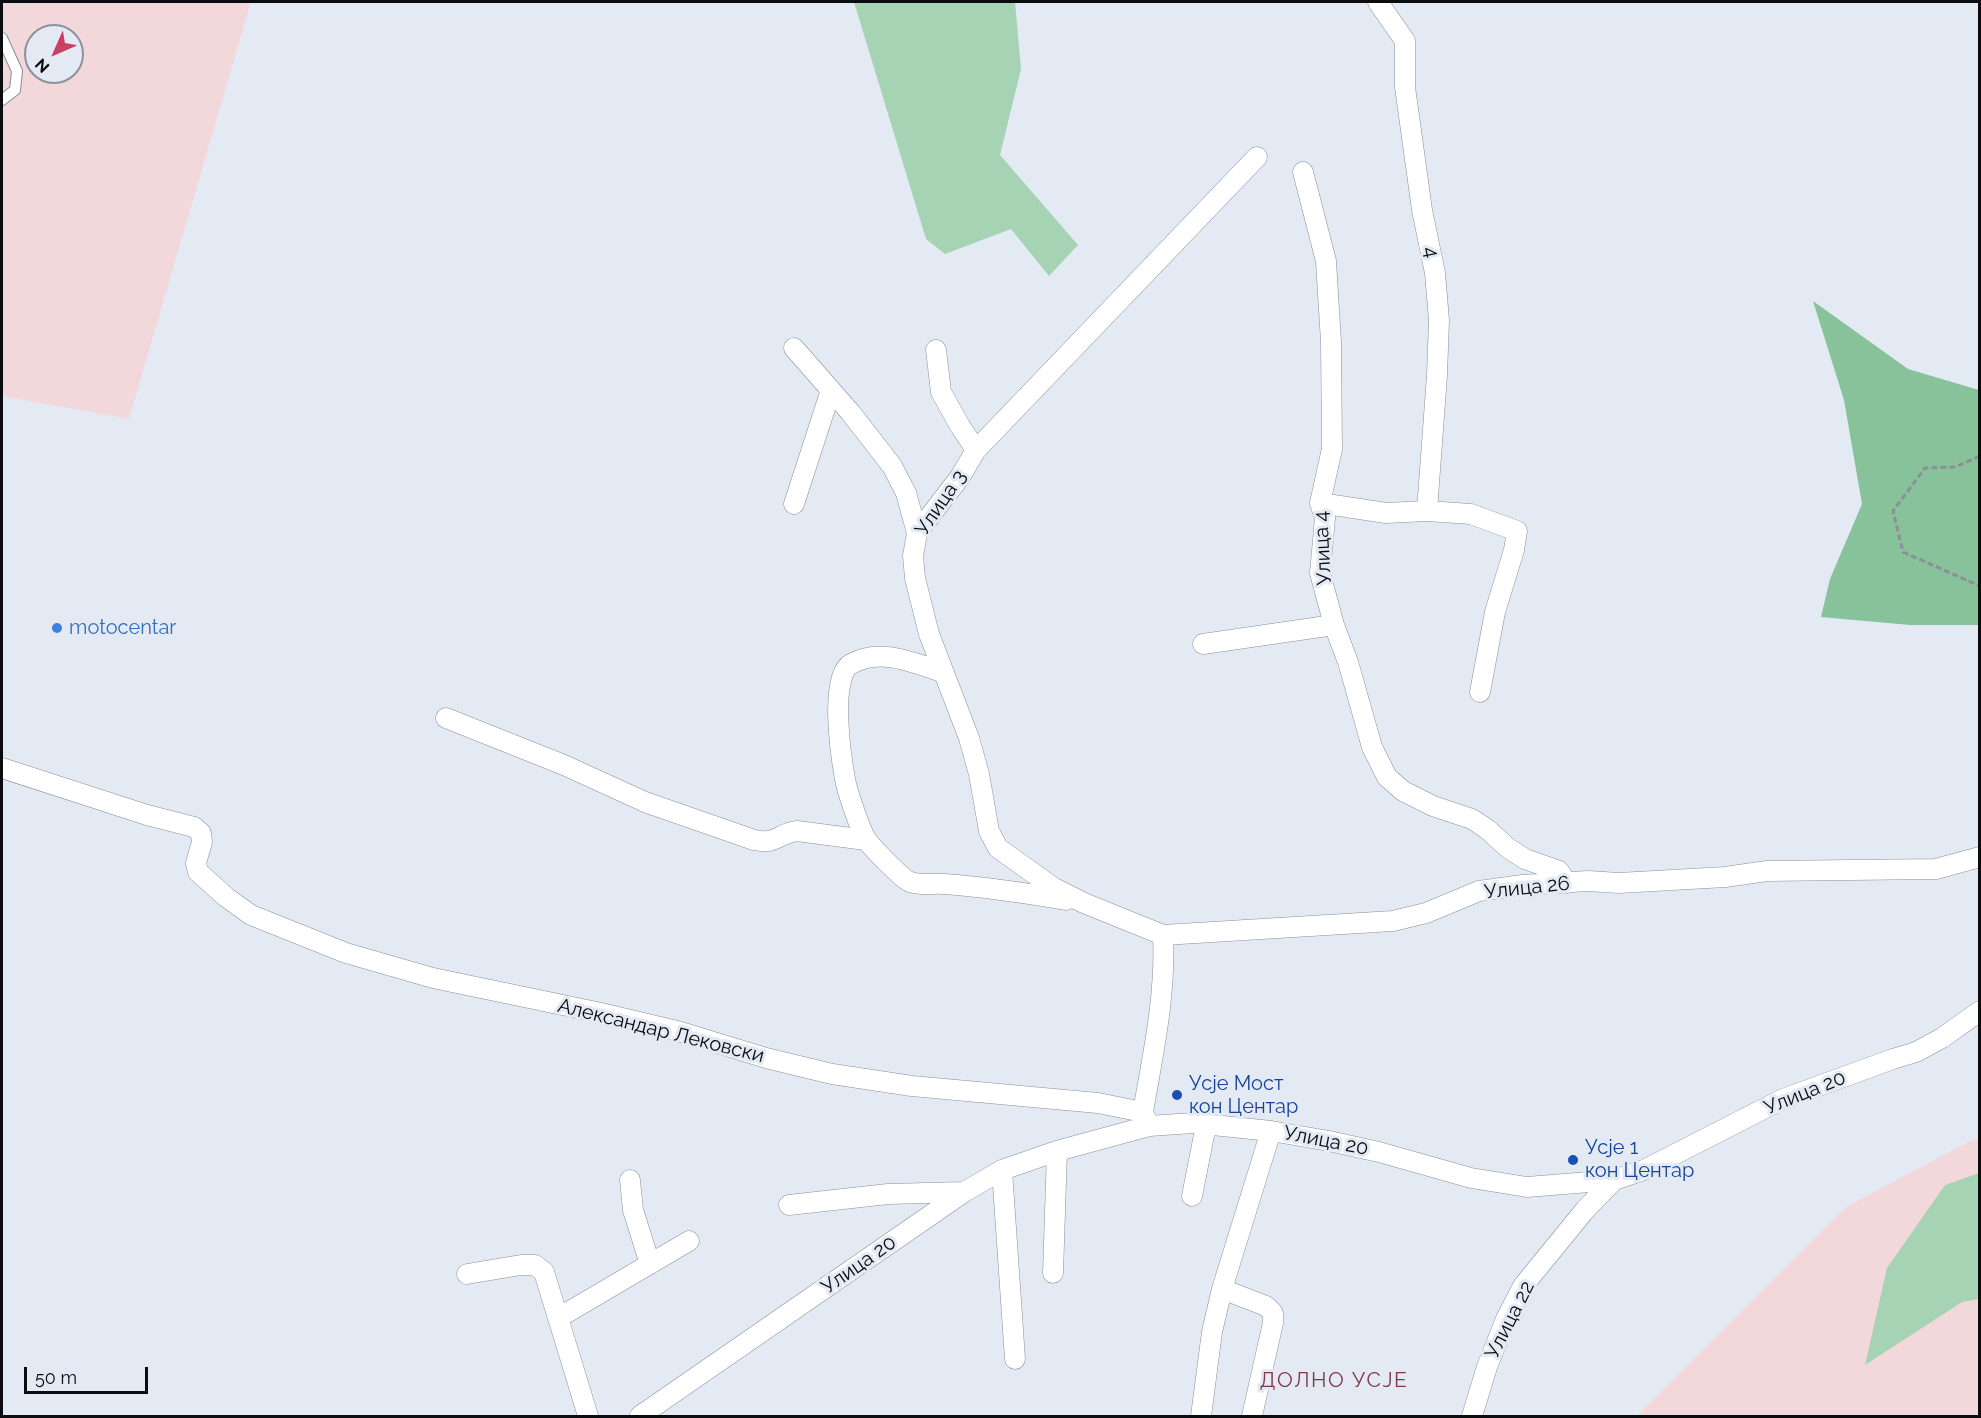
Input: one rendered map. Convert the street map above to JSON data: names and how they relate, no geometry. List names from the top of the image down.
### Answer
{
  "streets": {
    "street": [
      "4",
      "Улица 3",
      "Улица 4",
      "Улица 26",
      "Александар Лековски",
      "Улица 20",
      "Улица 22"
    ]
  },
  "crossings": [
    ["Улица 3", "Улица 26"],
    ["Улица 4", "Улица 26"],
    ["Александар Лековски", "Улица 20"],
    ["Улица 20", "Улица 22"]
  ],
  "districts": ["ДОЛНО УСЈЕ"],
  "places": ["motocentar", "Усје Мост кон Центар", "Усје 1 кон Центар"],
  "scale_bar": "50 m",
  "north": "bottom left"
}
